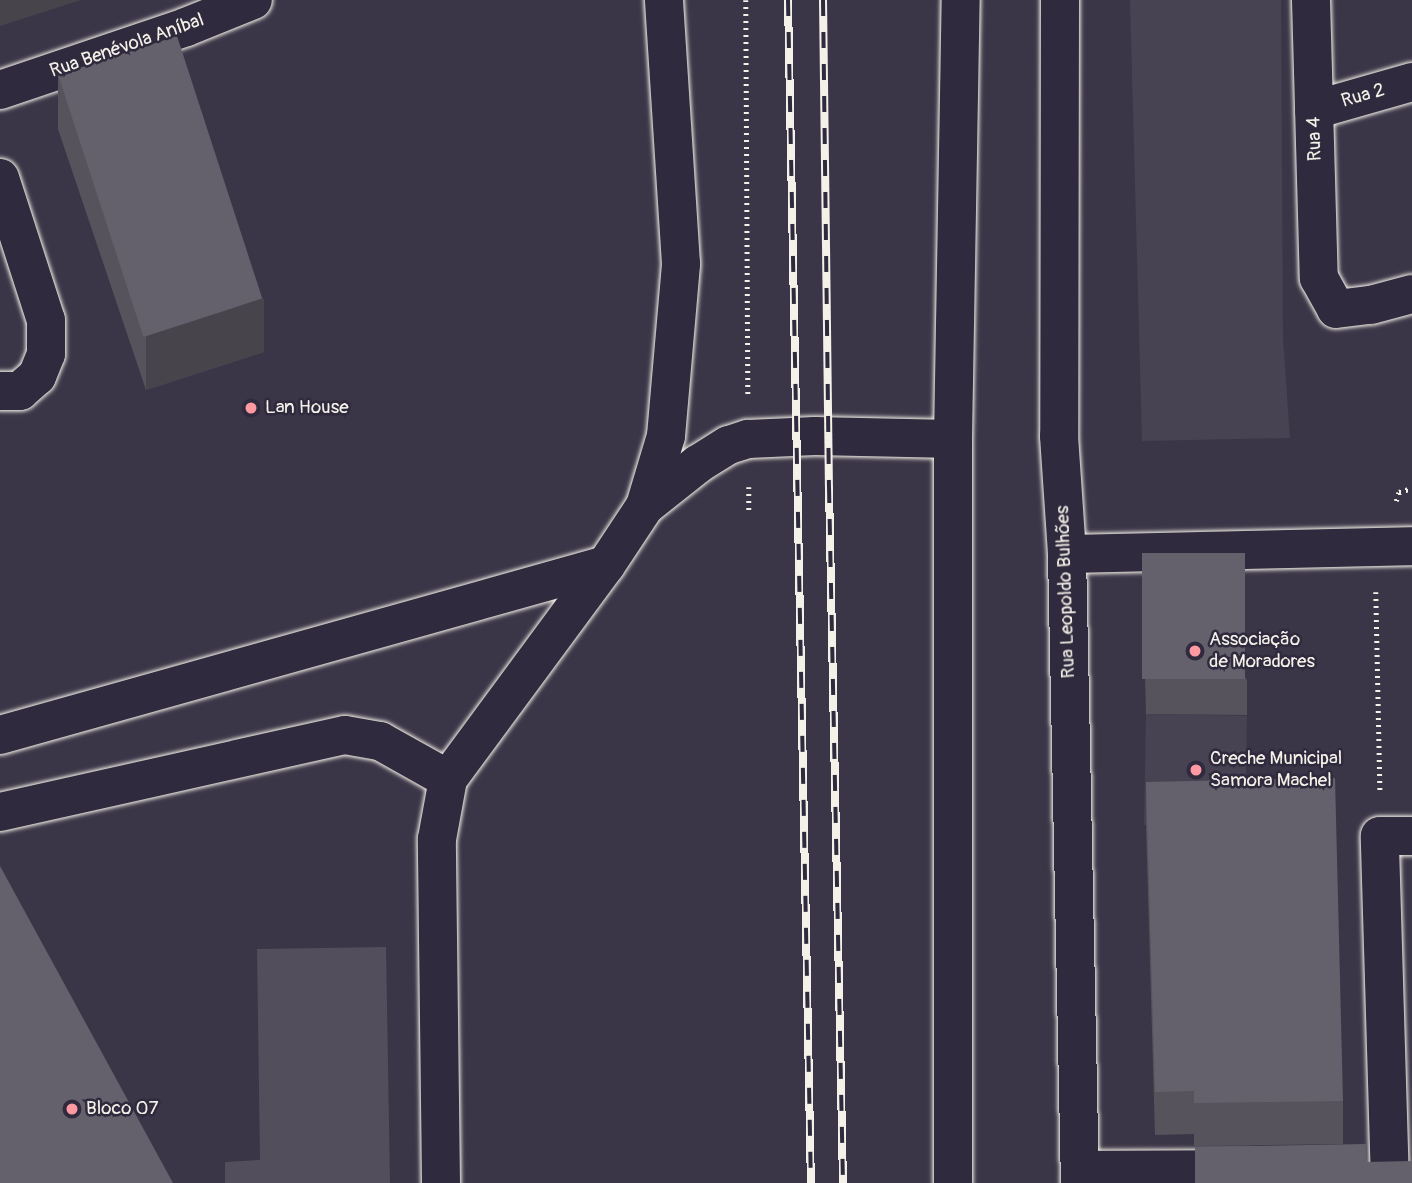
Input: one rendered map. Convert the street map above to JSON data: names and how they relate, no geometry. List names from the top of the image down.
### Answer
{
  "streets": {
    "street": [
      "Rua Benévola Aníbal",
      "Rua 2",
      "Rua 4",
      "Rua Leopoldo Bulhões"
    ]
  },
  "crossings": [
    ["Rua 2", "Rua 4"]
  ],
  "places": [
    "Lan House",
    "Associação de Moradores",
    "Creche Municipal Samora Machel",
    "Bloco 07"
  ]
}
